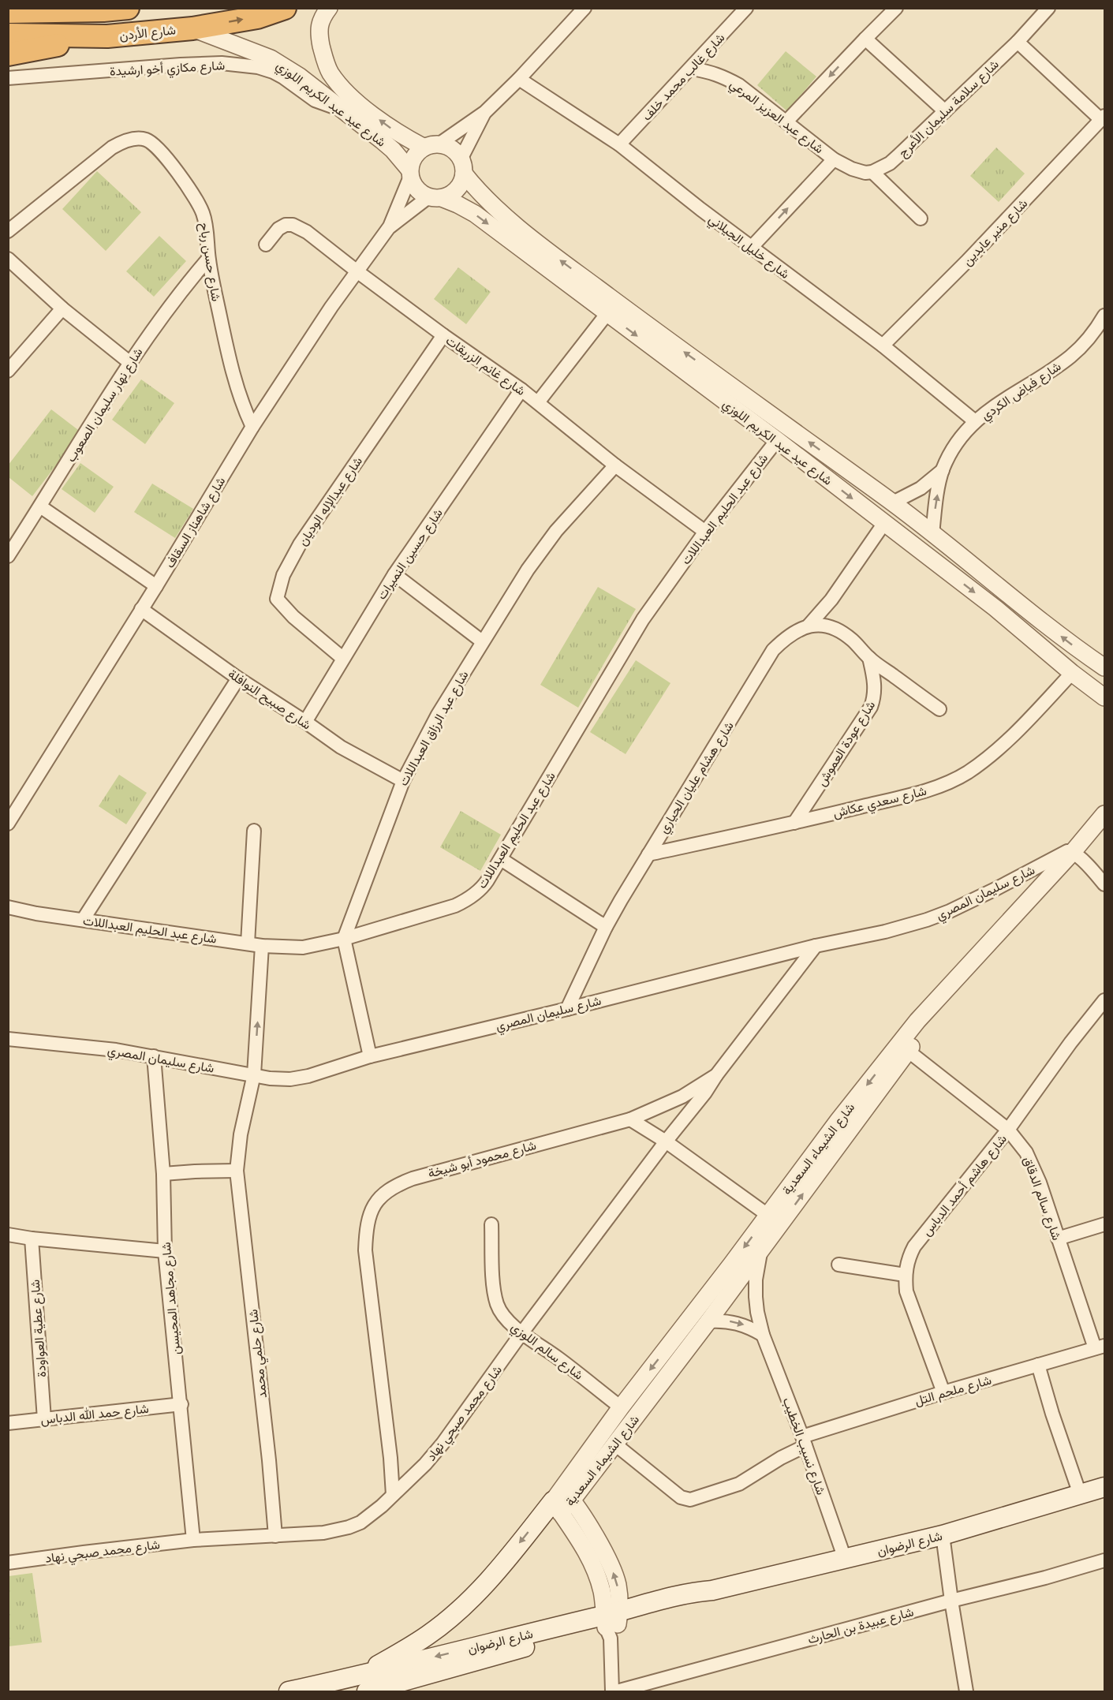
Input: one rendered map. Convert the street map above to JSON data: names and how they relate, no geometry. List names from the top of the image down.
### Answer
{
  "streets": {
    "highway": ["شارع الأردن"],
    "main road": ["شارع الرضوان"],
    "street": [
      "شارع مكازي أخو ارشيدة",
      "شارع غالب محمد خلف",
      "شارع عيد عبد الكريم اللوزي",
      "شارع سلامة سليمان الأعرج",
      "شارع عبد العزيز المرعي",
      "شارع منير عابدين",
      "شارع خليل الجيلاني",
      "شارع حسن رباح",
      "شارع غانم الزريقات",
      "شارع فياض الكردي",
      "شارع نهار سليمان الصعوب",
      "شارع عبدالإله الوديان",
      "شارع عبد الحليم العبداللات",
      "شارع شاهناز السقاف",
      "شارع حسين النميرات",
      "شارع صبيح النوافلة",
      "شارع عبد الرزاق العبداللات",
      "شارع عودة العموش",
      "شارع هشام عليان الحياري",
      "شارع سعدي عكاش",
      "شارع سليمان المصري",
      "شارع الشيماء السعدية",
      "شارع محمود أبو شيخة",
      "شارع هاشم أحمد الدباس",
      "شارع سالم الدقاق",
      "شارع مجاهد المحيسن",
      "شارع عطية العواودة",
      "شارع سالم اللوزي",
      "شارع حلمي محمد",
      "شارع ملحم التل",
      "شارع محمد صبحي نهاد",
      "شارع حمد الله الدباس",
      "شارع نسيب الخطيب",
      "شارع عبيدة بن الحارث"
    ]
  },
  "crossings": [
    ["شارع الأردن", "شارع عيد عبد الكريم اللوزي"],
    ["شارع مكازي أخو ارشيدة", "شارع عيد عبد الكريم اللوزي"],
    ["شارع غالب محمد خلف", "شارع عبد العزيز المرعي"],
    ["شارع غالب محمد خلف", "شارع خليل الجيلاني"],
    ["شارع عيد عبد الكريم اللوزي", "شارع فياض الكردي"],
    ["شارع عيد عبد الكريم اللوزي", "شارع عبد الحليم العبداللات"],
    ["شارع عيد عبد الكريم اللوزي", "شارع شاهناز السقاف"],
    ["شارع عيد عبد الكريم اللوزي", "شارع سعدي عكاش"],
    ["شارع منير عابدين", "شارع خليل الجيلاني"],
    ["شارع خليل الجيلاني", "شارع فياض الكردي"],
    ["شارع حسن رباح", "شارع نهار سليمان الصعوب"],
    ["شارع حسن رباح", "شارع شاهناز السقاف"],
    ["شارع غانم الزريقات", "شارع عبدالإله الوديان"],
    ["شارع غانم الزريقات", "شارع عبد الحليم العبداللات"],
    ["شارع غانم الزريقات", "شارع شاهناز السقاف"],
    ["شارع غانم الزريقات", "شارع حسين النميرات"],
    ["شارع غانم الزريقات", "شارع عبد الرزاق العبداللات"],
    ["شارع عبدالإله الوديان", "شارع حسين النميرات"],
    ["شارع عبد الحليم العبداللات", "شارع عبد الرزاق العبداللات"],
    ["شارع عبد الحليم العبداللات", "شارع حلمي محمد"],
    ["شارع شاهناز السقاف", "شارع صبيح النوافلة"],
    ["شارع حسين النميرات", "شارع صبيح النوافلة"],
    ["شارع صبيح النوافلة", "شارع عبد الرزاق العبداللات"],
    ["شارع عودة العموش", "شارع سعدي عكاش"],
    ["شارع هشام عليان الحياري", "شارع سعدي عكاش"],
    ["شارع هشام عليان الحياري", "شارع سليمان المصري"],
    ["شارع سليمان المصري", "شارع الشيماء السعدية"],
    ["شارع سليمان المصري", "شارع محمود أبو شيخة"],
    ["شارع سليمان المصري", "شارع مجاهد المحيسن"],
    ["شارع سليمان المصري", "شارع حلمي محمد"],
    ["شارع الشيماء السعدية", "شارع سالم الدقاق"],
    ["شارع الشيماء السعدية", "شارع سالم اللوزي"],
    ["شارع الشيماء السعدية", "شارع ملحم التل"],
    ["شارع الشيماء السعدية", "شارع نسيب الخطيب"],
    ["شارع محمود أبو شيخة", "شارع محمد صبحي نهاد"],
    ["شارع هاشم أحمد الدباس", "شارع سالم الدقاق"],
    ["شارع هاشم أحمد الدباس", "شارع ملحم التل"],
    ["شارع سالم الدقاق", "شارع ملحم التل"],
    ["شارع مجاهد المحيسن", "شارع محمد صبحي نهاد"],
    ["شارع مجاهد المحيسن", "شارع حمد الله الدباس"],
    ["شارع عطية العواودة", "شارع حمد الله الدباس"],
    ["شارع سالم اللوزي", "شارع محمد صبحي نهاد"],
    ["شارع حلمي محمد", "شارع محمد صبحي نهاد"],
    ["شارع ملحم التل", "شارع نسيب الخطيب"],
    ["شارع نسيب الخطيب", "شارع الرضوان"]
  ]
}
